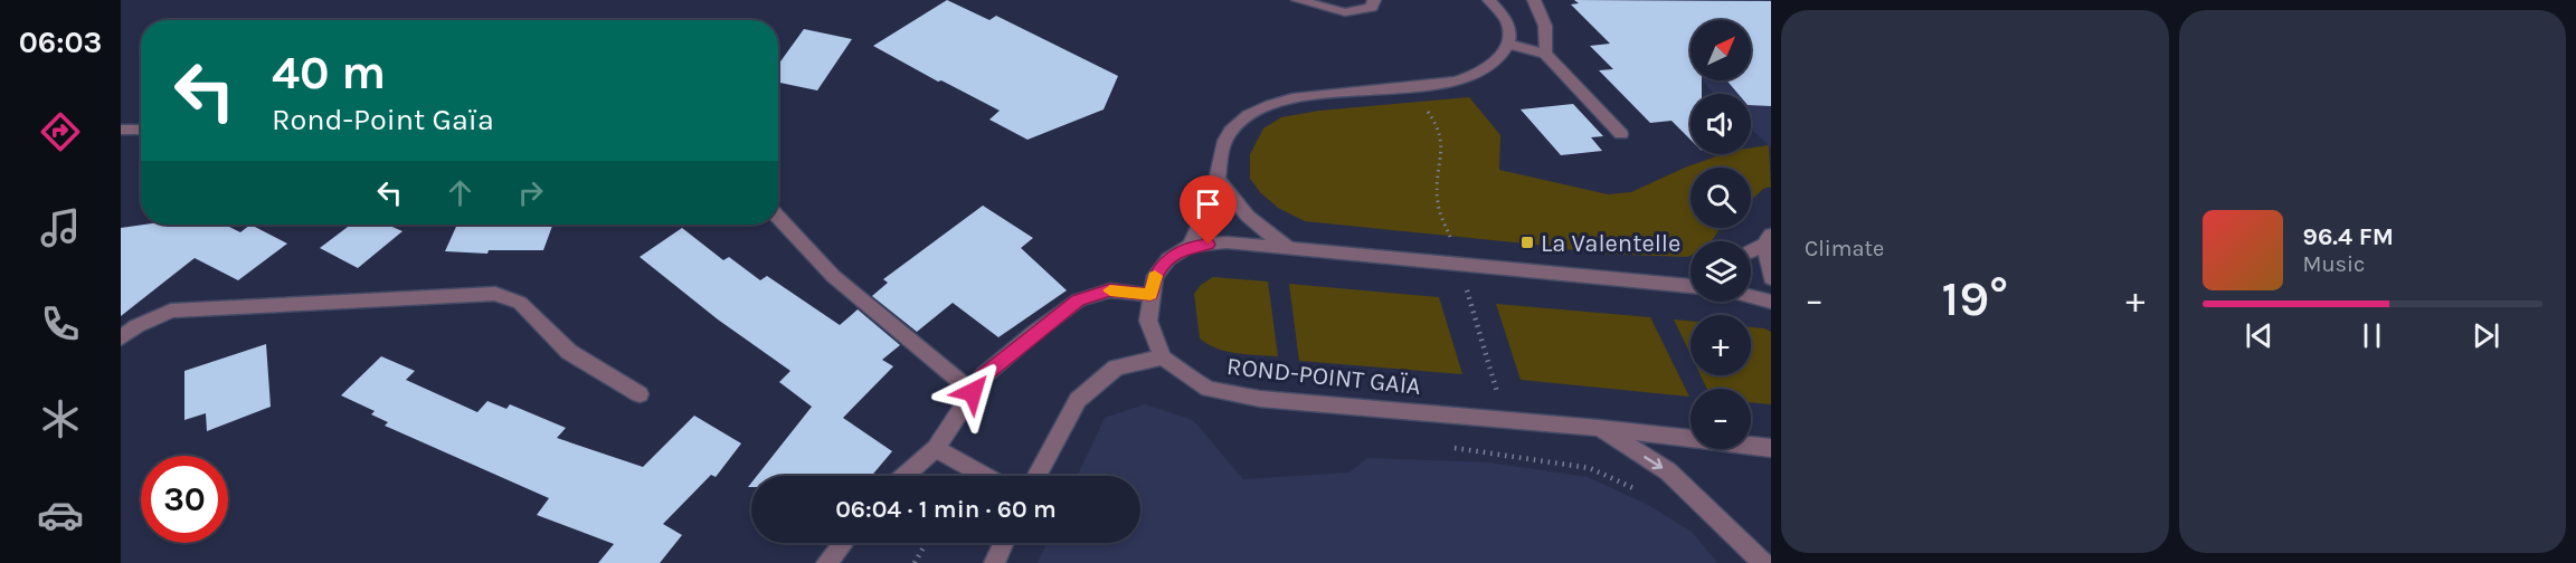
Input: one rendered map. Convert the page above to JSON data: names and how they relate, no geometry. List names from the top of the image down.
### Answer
{
  "streets": {
    "street": ["ROND-POINT GAÏA"]
  },
  "places": {
    "transit": ["La Valentelle"]
  },
  "north": "top right",
  "page": {
    "tabs": "06:03",
    "tile": "Climate",
    "map_buttons": ["+", "−"],
    "turn": ["40 m", "Rond-Point Gaïa"],
    "song": ["96.4 FM", "Music"],
    "heat": ["−", "19°", "+"],
    "limit": "30",
    "trip": "06:04 · 1 min · 60 m"
  }
}
